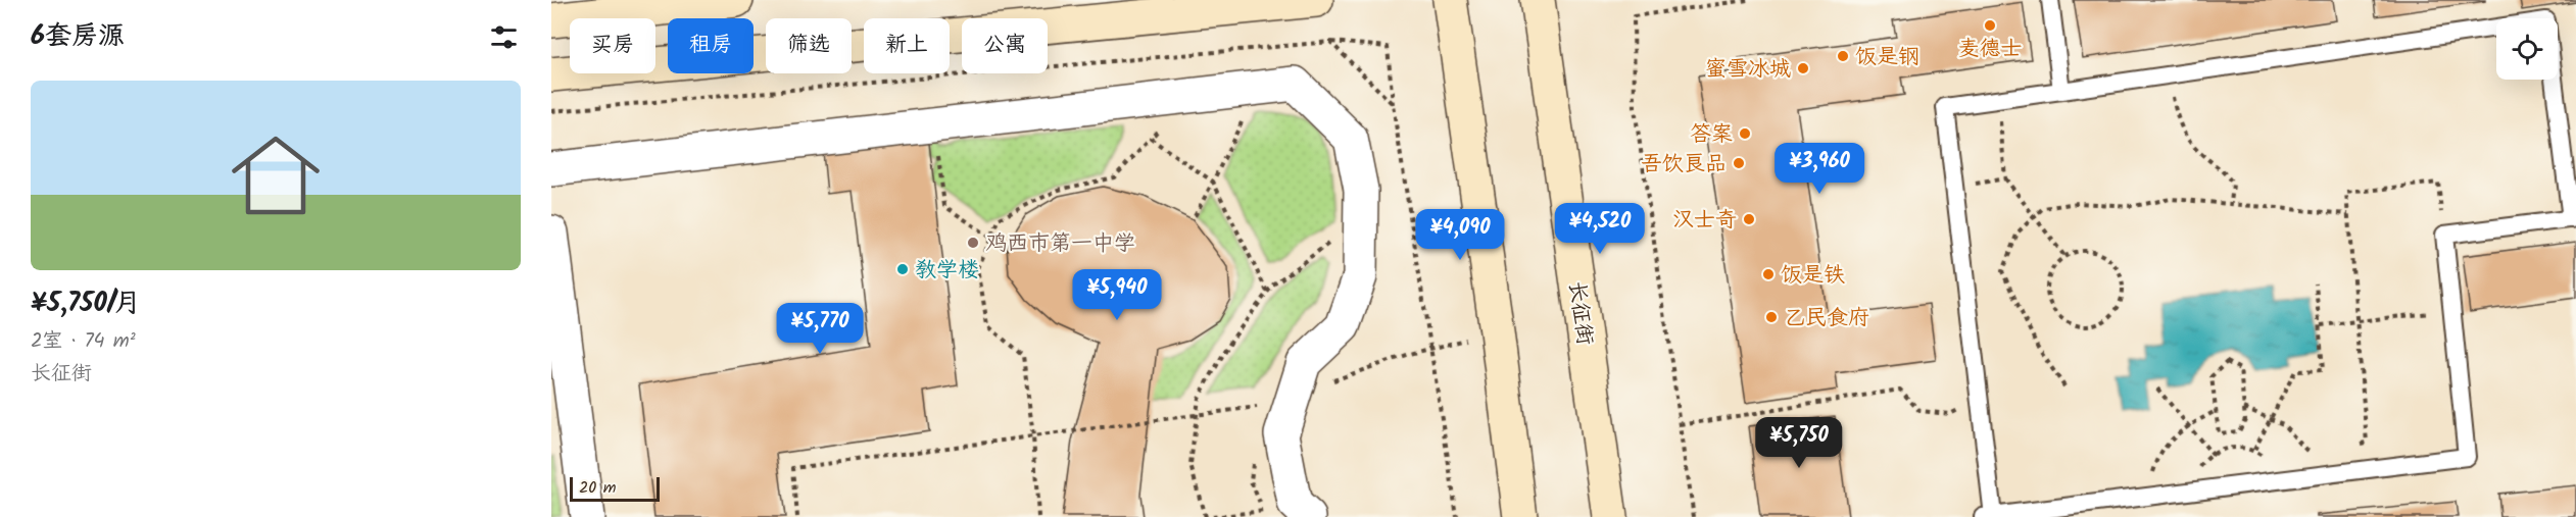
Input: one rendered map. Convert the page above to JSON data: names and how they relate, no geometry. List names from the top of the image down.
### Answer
{
  "streets": {
    "main road": ["长征街"]
  },
  "places": [
    "麦德士",
    "饭是钢",
    "蜜雪冰城",
    "答案",
    "吾饮良品",
    "汉士奇",
    "鸡西市第一中学",
    "教学楼",
    "饭是铁",
    "乙民食府"
  ],
  "scale_bar": "20 m",
  "page": {
    "heading": "6套房源",
    "chip": [
      "买房",
      "租房",
      "筛选",
      "新上",
      "公寓"
    ],
    "list": [
      {
        "name": "¥5,750/月",
        "note": "2室 · 74 m² · 长征街"
      }
    ],
    "price": [
      "¥3,960",
      "¥4,520",
      "¥4,090",
      "¥5,940",
      "¥5,770",
      "¥5,750"
    ],
    "scale": "20 m"
  }
}
